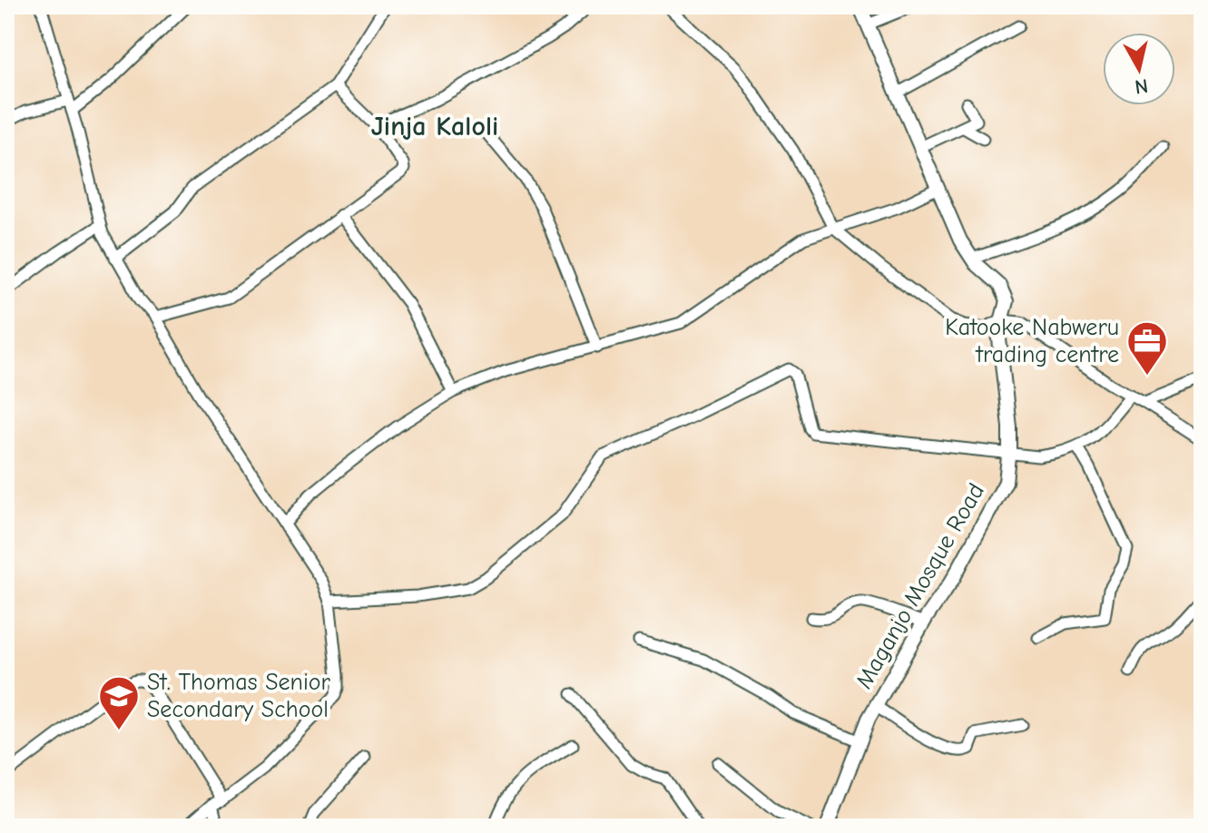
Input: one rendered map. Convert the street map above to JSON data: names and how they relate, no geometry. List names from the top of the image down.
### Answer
{
  "streets": {
    "street": ["Maganjo Mosque Road"]
  },
  "districts": ["Jinja Kaloli"],
  "places": {
    "office": ["Katooke Nabweru trading centre"],
    "school or university": ["St. Thomas Senior Secondary School"]
  },
  "north": "bottom"
}
